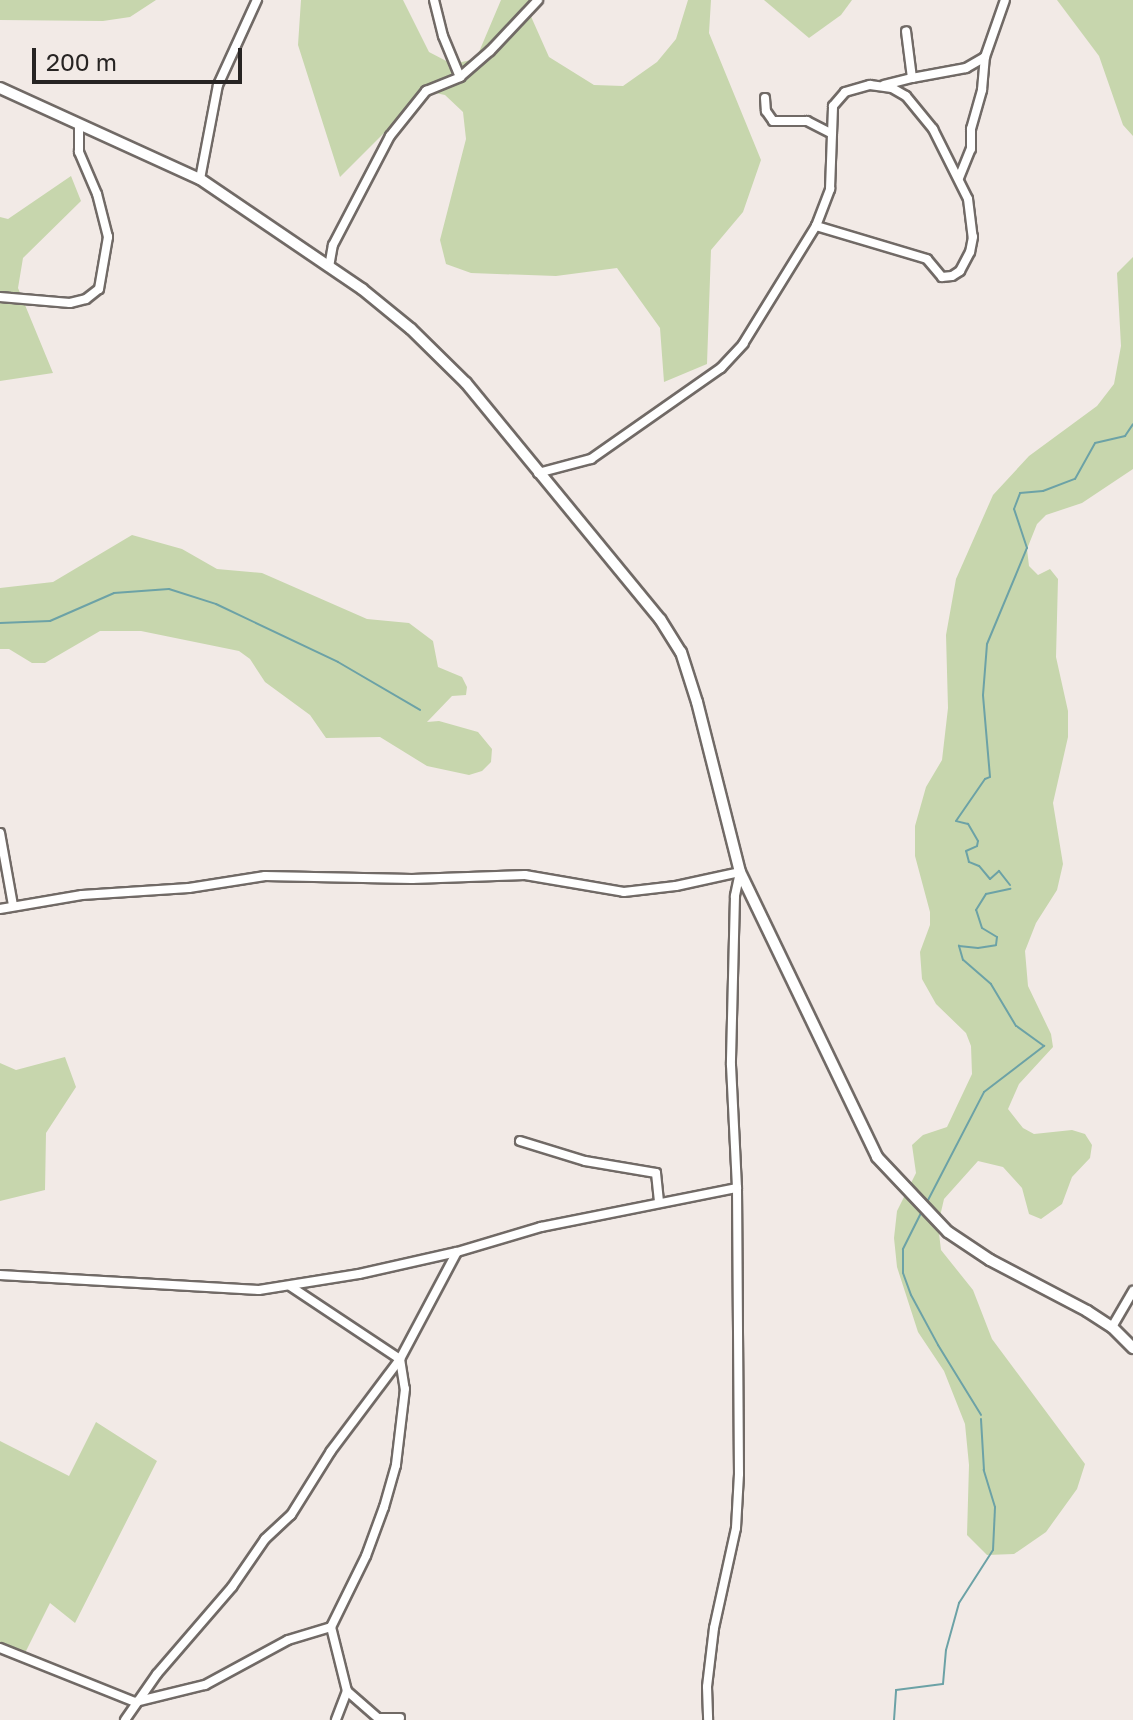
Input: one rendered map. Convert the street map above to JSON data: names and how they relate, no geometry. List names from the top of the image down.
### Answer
{
  "scale_bar": "200 m"
}
